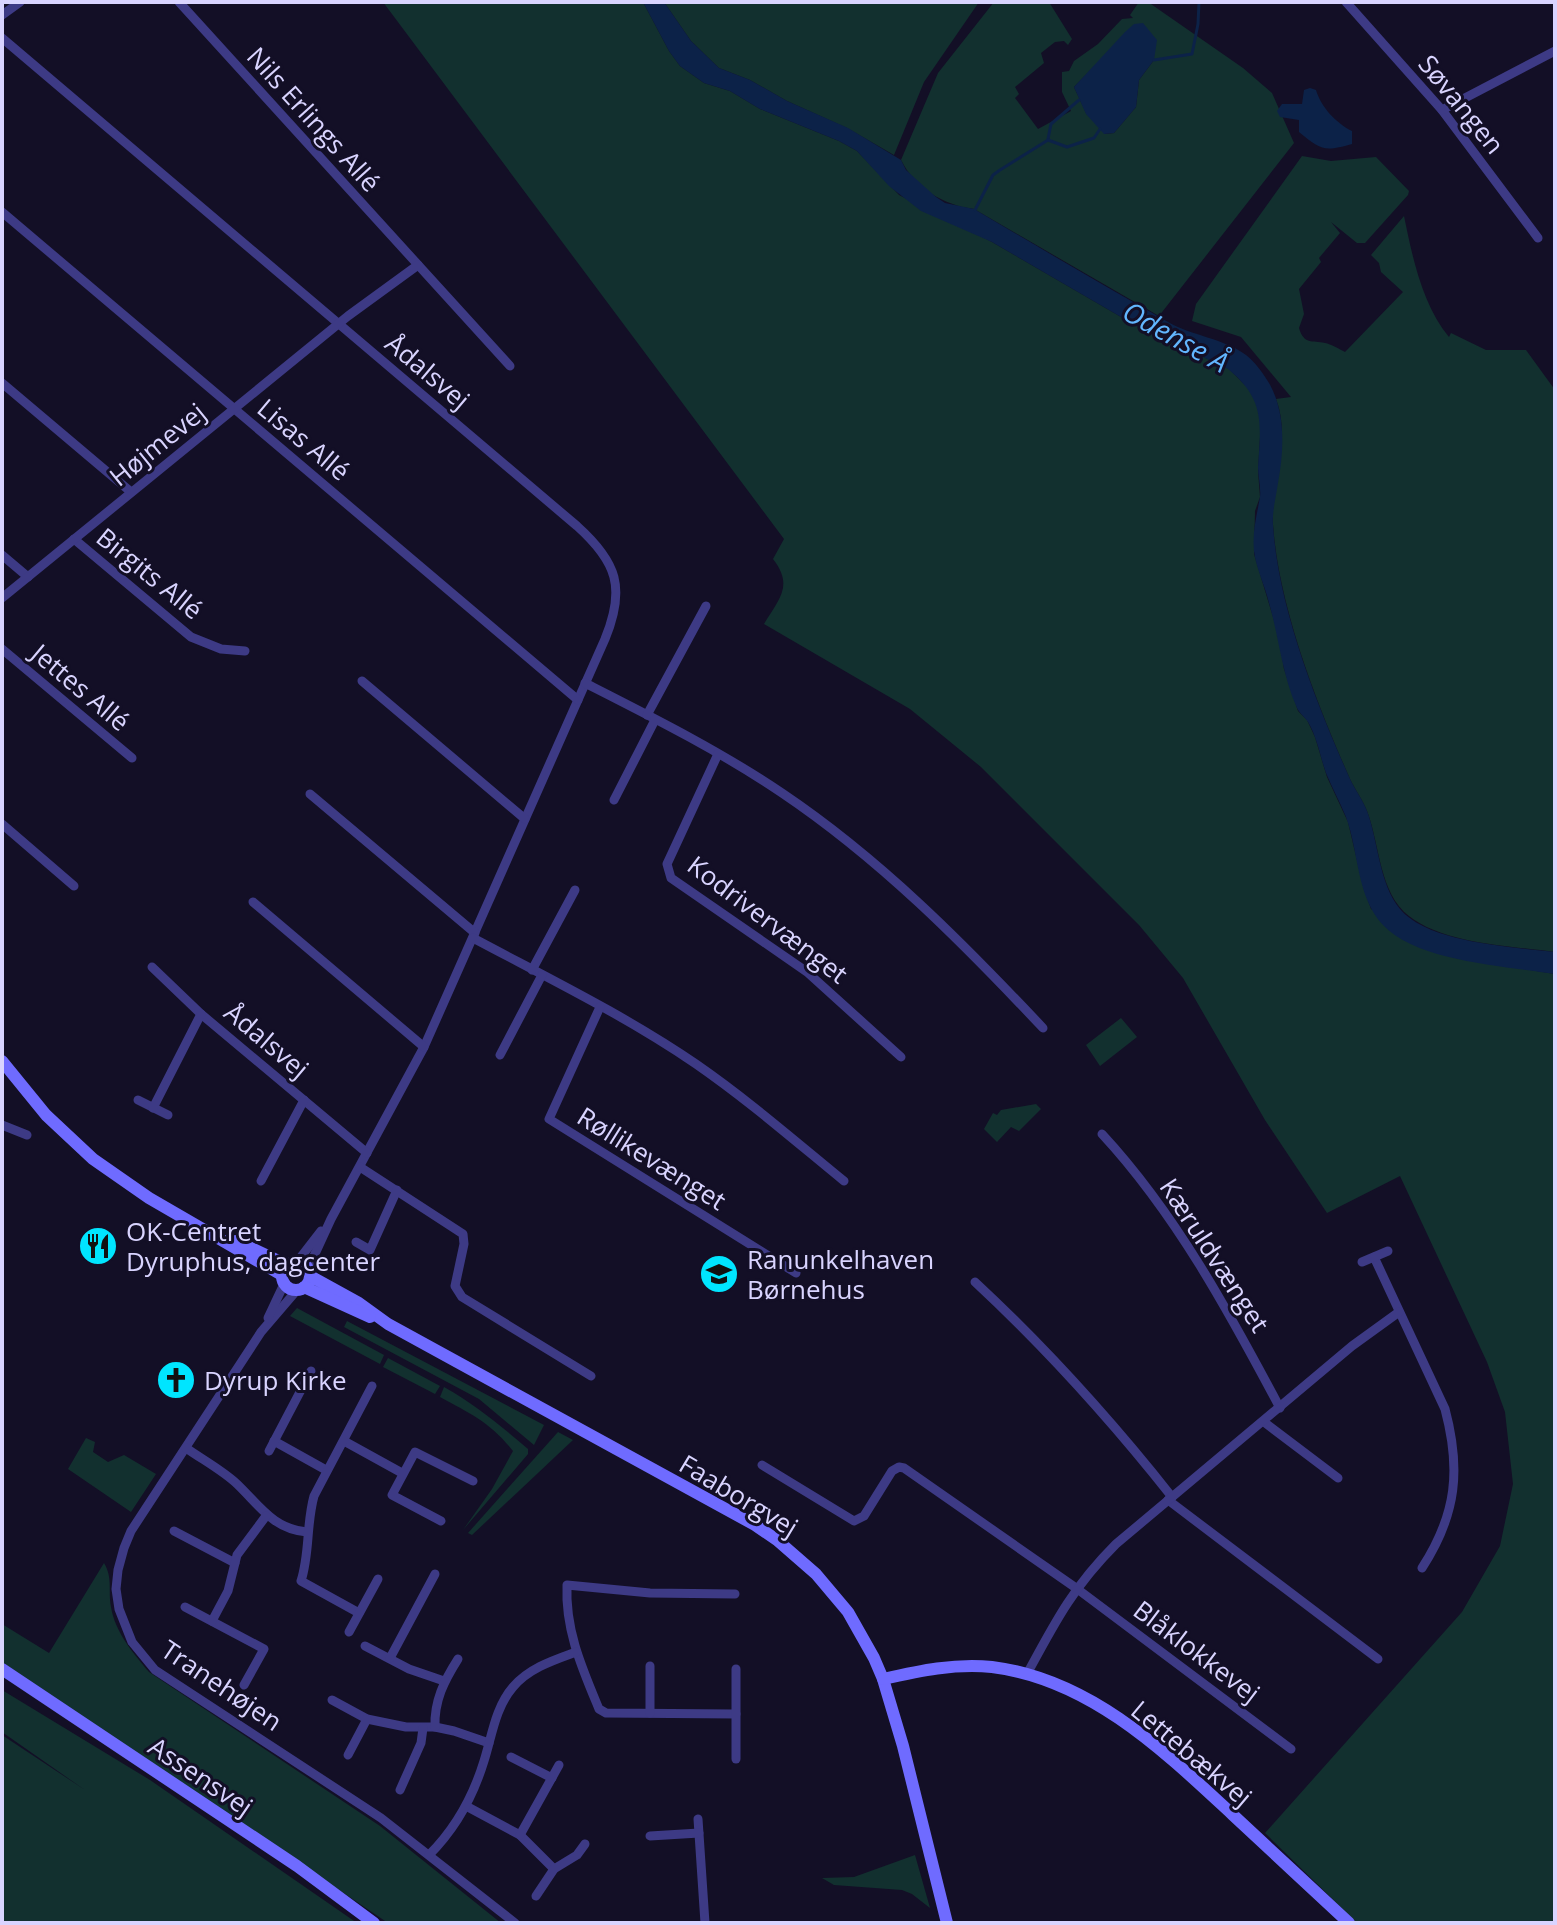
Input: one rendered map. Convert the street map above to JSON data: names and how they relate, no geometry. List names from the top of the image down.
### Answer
{
  "streets": {
    "street": [
      "Søvangen",
      "Nils Erlings Allé",
      "Ådalsvej",
      "Lisas Allé",
      "Højmevej",
      "Birgits Allé",
      "Jettes Allé",
      "Kodrivervænget",
      "Røllikevænget",
      "Kæruldvænget",
      "Faaborgvej",
      "Blåklokkevej",
      "Tranehøjen",
      "Lettebækvej",
      "Assensvej"
    ]
  },
  "crossings": [
    ["Ådalsvej", "Lisas Allé"],
    ["Ådalsvej", "Højmevej"],
    ["Ådalsvej", "Faaborgvej"],
    ["Ådalsvej", "Tranehøjen"],
    ["Lisas Allé", "Højmevej"],
    ["Højmevej", "Birgits Allé"],
    ["Faaborgvej", "Tranehøjen"],
    ["Faaborgvej", "Lettebækvej"]
  ],
  "water": ["Odense Å"],
  "places": {
    "restaurant": ["OK-Centret Dyruphus, dagcenter"],
    "school or university": ["Ranunkelhaven Børnehus"],
    "church": ["Dyrup Kirke"]
  }
}
